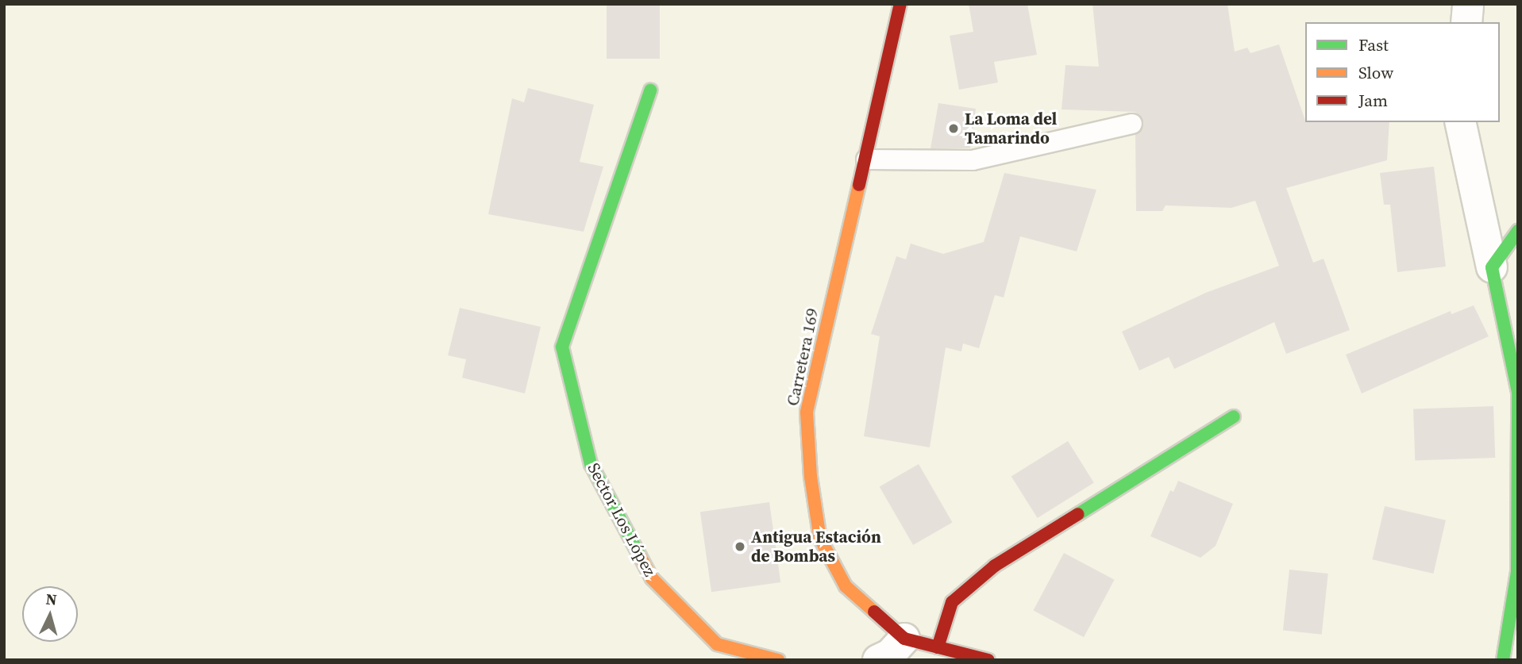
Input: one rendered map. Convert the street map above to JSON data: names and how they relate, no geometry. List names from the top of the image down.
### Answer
{
  "streets": {
    "street": ["Carretera 169", "Sector Los López"]
  },
  "places": ["La Loma del Tamarindo", "Antigua Estación de Bombas"],
  "legend": ["Fast", "Slow", "Jam"],
  "north": "top"
}
